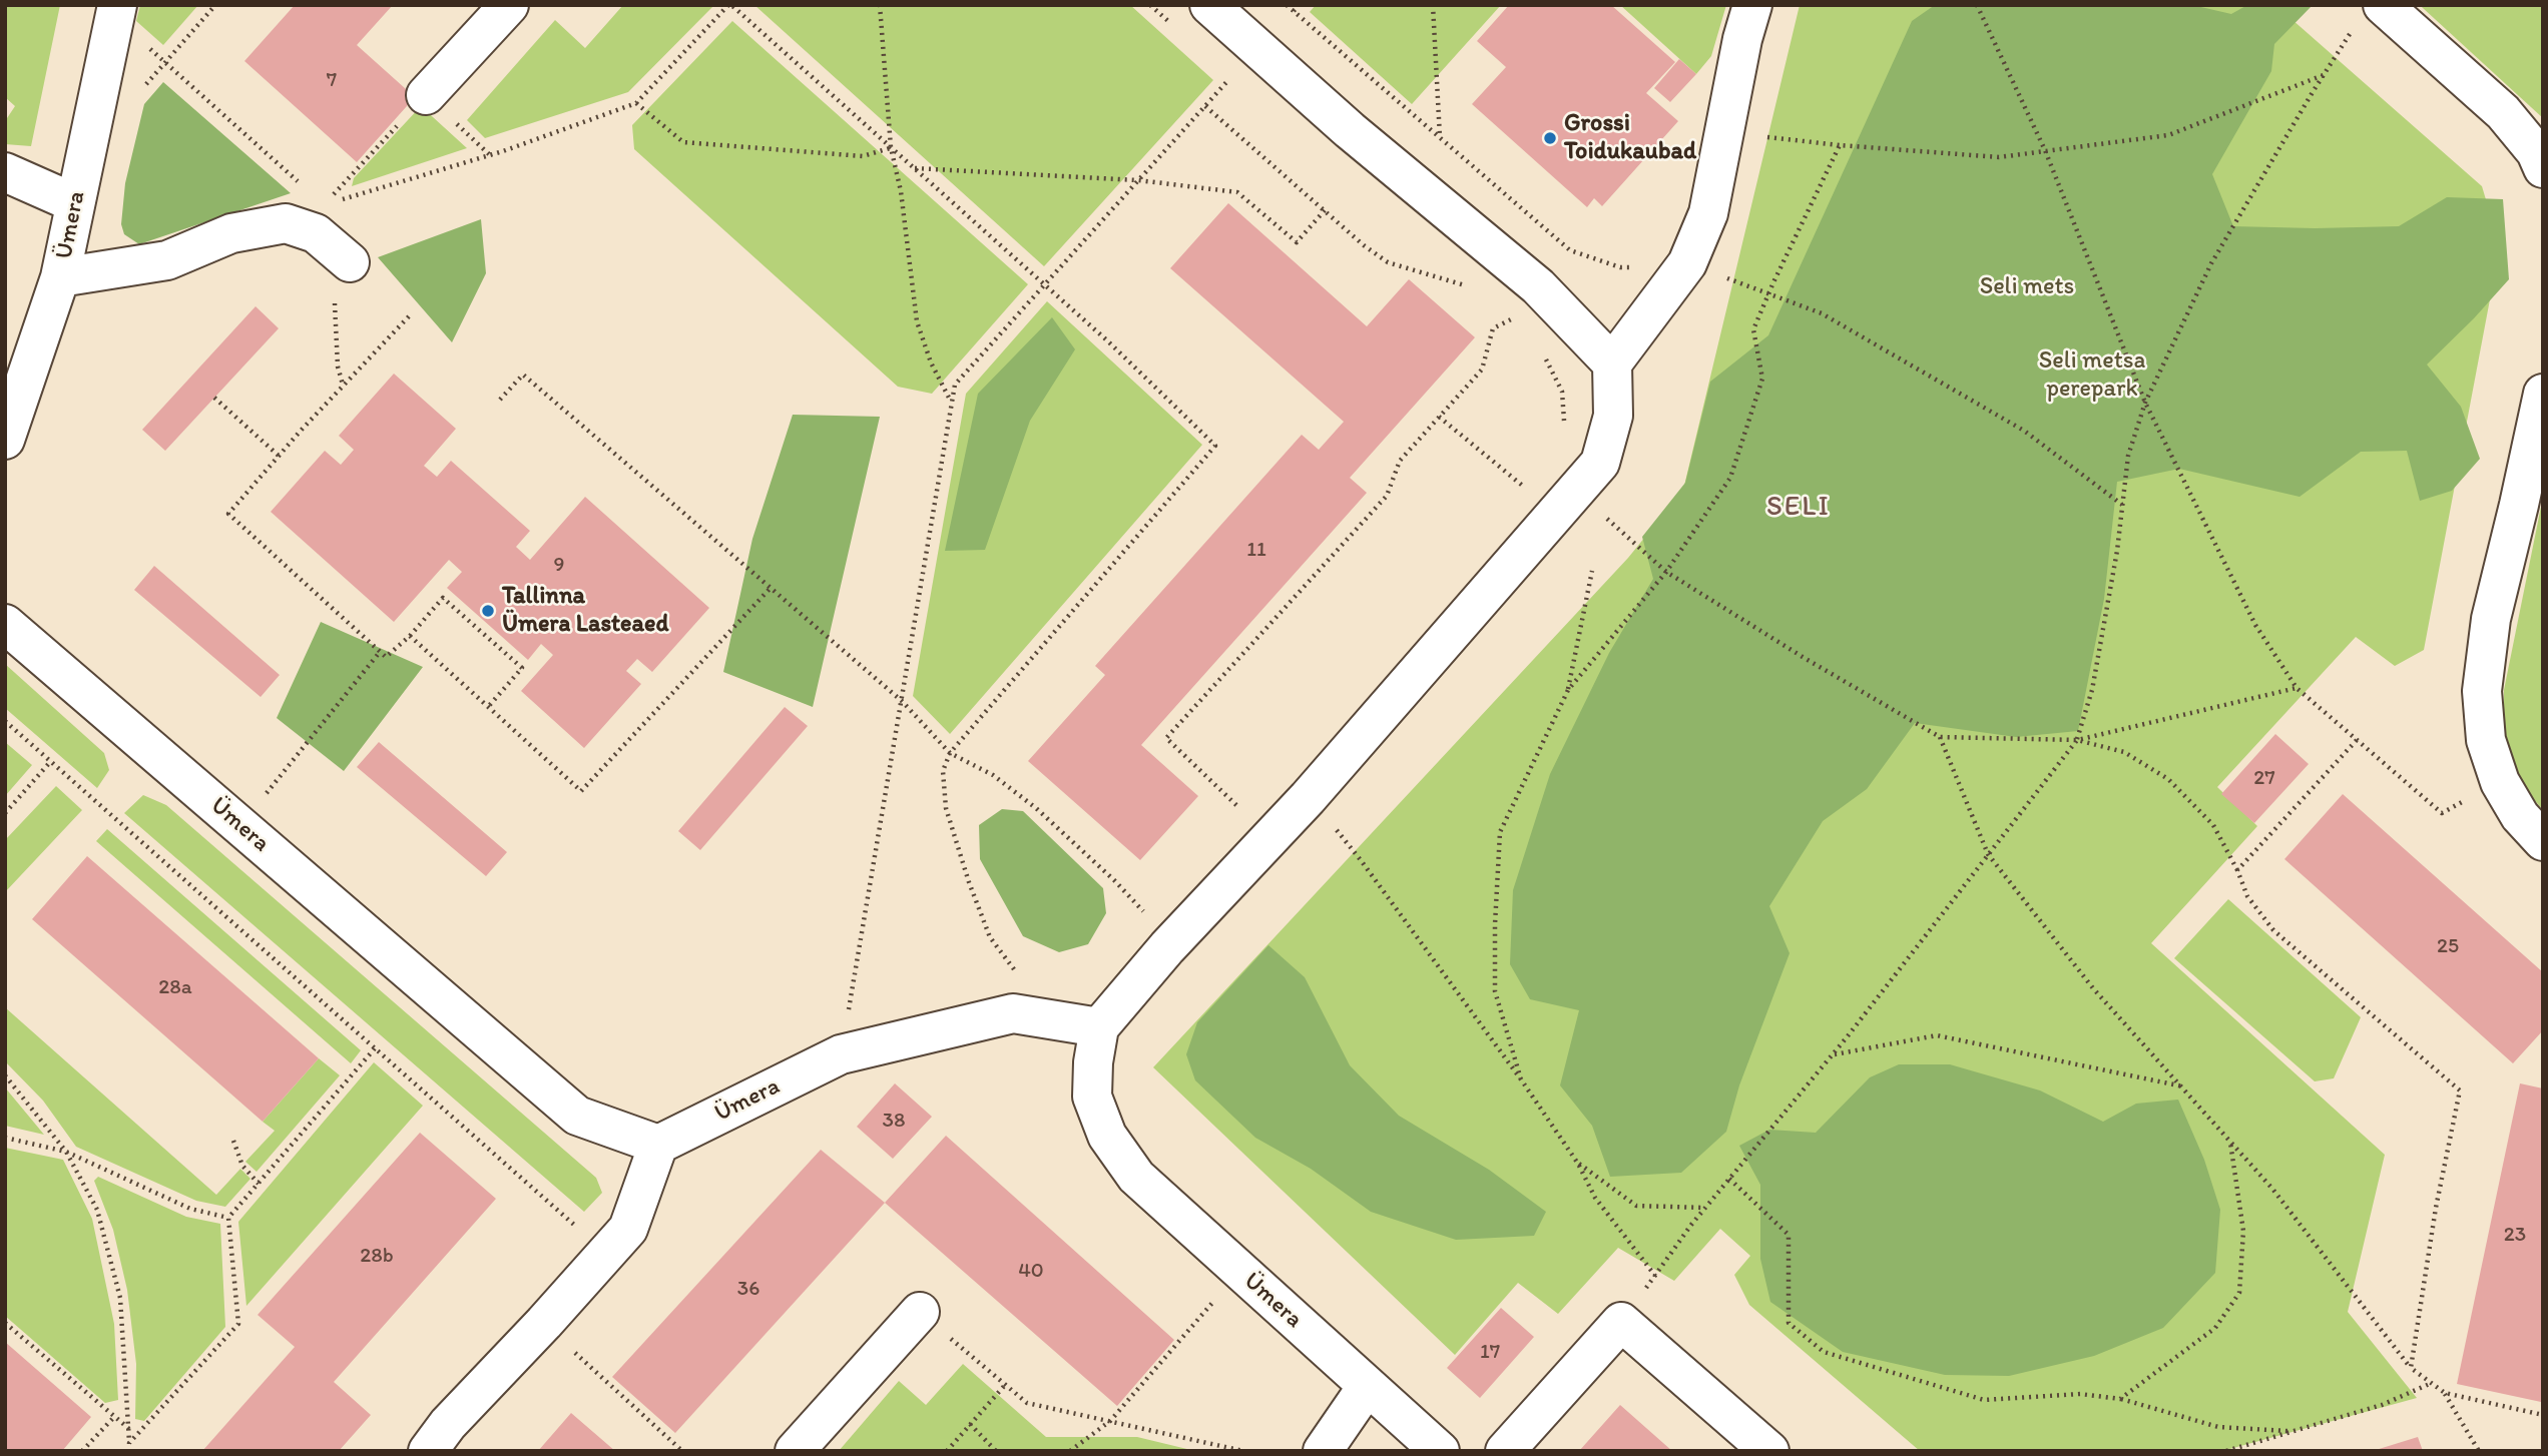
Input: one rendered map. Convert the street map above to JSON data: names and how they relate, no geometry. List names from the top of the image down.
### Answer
{
  "streets": {
    "street": ["Ümera"]
  },
  "districts": ["SELI"],
  "parks": ["Seli mets", "Seli metsa perepark"],
  "places": ["Grossi Toidukaubad", "Tallinna Ümera Lasteaed"],
  "house_numbers": [
    "7",
    "11",
    "9",
    "27",
    "25",
    "28a",
    "38",
    "23",
    "28b",
    "40",
    "36",
    "17"
  ]
}
